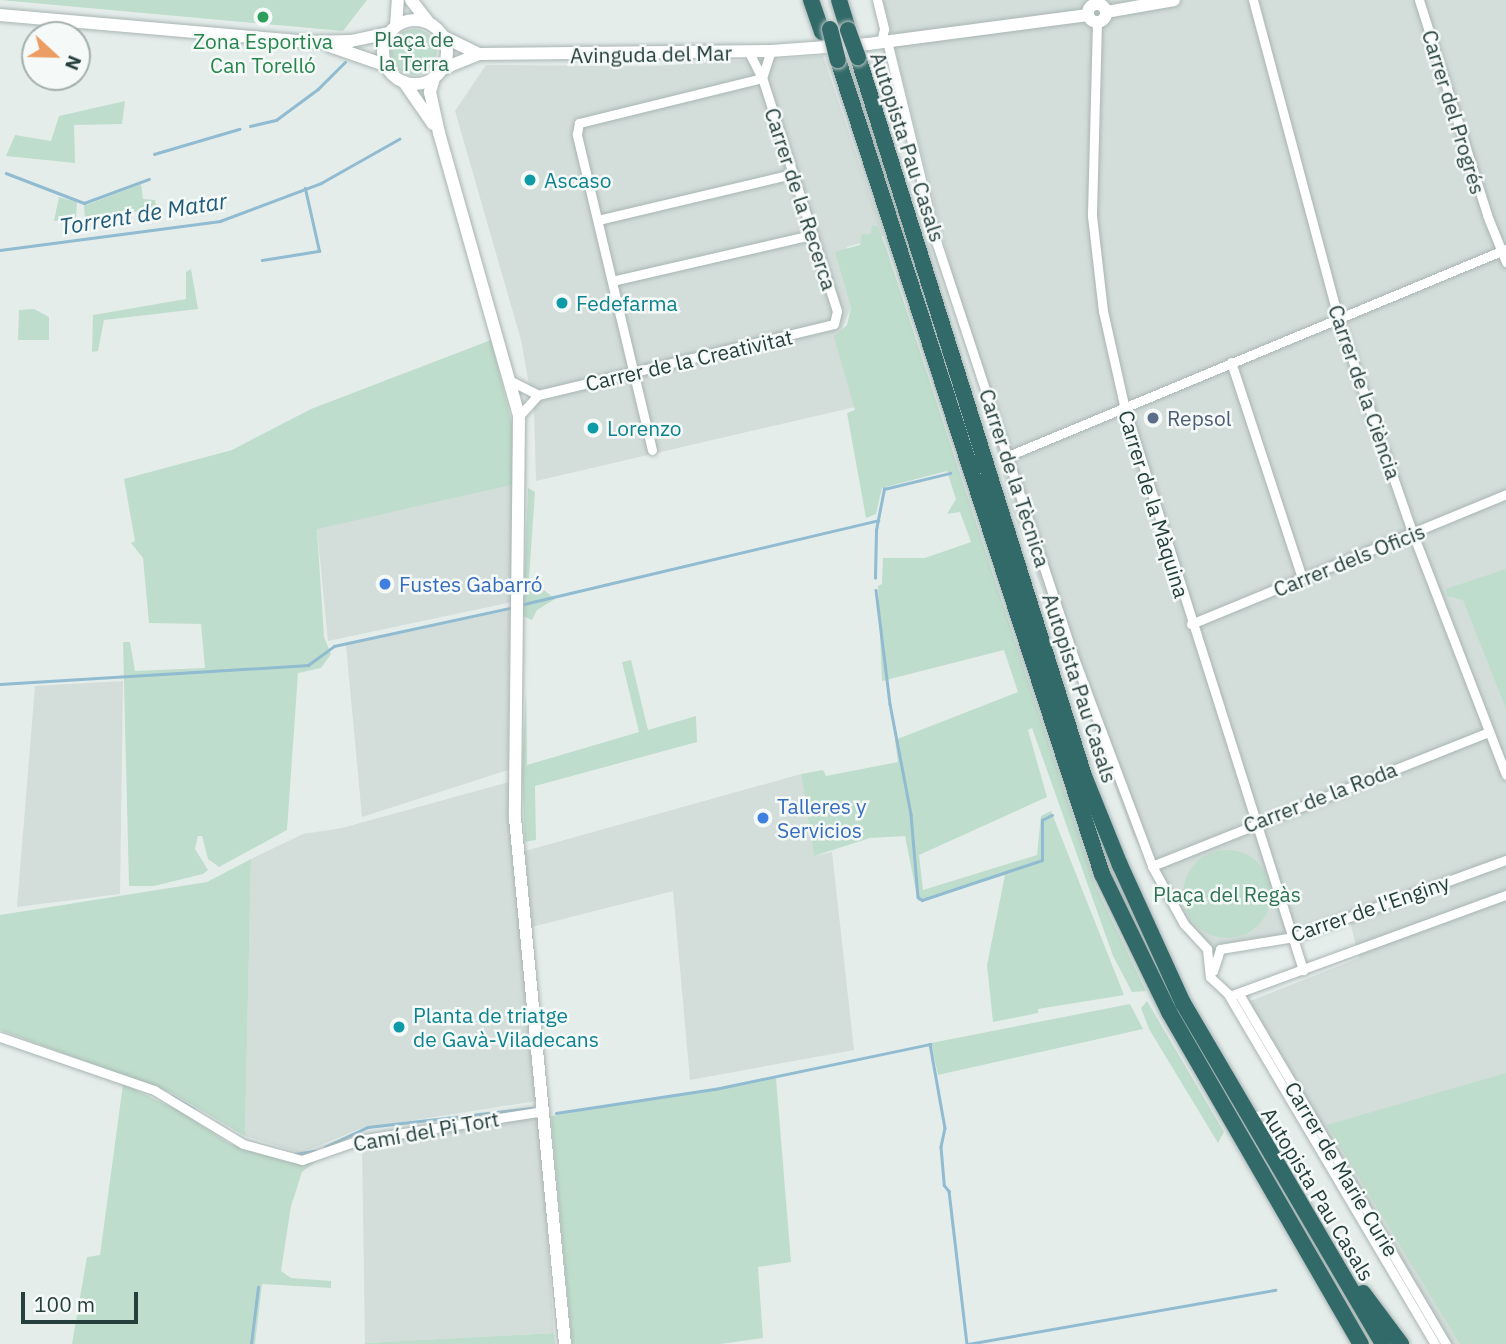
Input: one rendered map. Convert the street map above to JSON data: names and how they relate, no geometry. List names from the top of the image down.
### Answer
{
  "streets": {
    "highway": ["Autopista Pau Casals"],
    "main road": ["Avinguda del Mar"],
    "street": [
      "Carrer del Progrés",
      "Carrer de la Recerca",
      "Carrer de la Creativitat",
      "Carrer de la Ciència",
      "Carrer de la Tècnica",
      "Carrer de la Màquina",
      "Carrer dels Oficis",
      "Carrer de la Roda",
      "Carrer de l'Enginy",
      "Camí del Pi Tort",
      "Carrer de Marie Curie"
    ]
  },
  "crossings": [
    ["Avinguda del Mar", "Autopista Pau Casals"],
    ["Avinguda del Mar", "Carrer de la Recerca"],
    ["Avinguda del Mar", "Carrer de la Tècnica"],
    ["Avinguda del Mar", "Carrer de la Màquina"],
    ["Carrer de la Recerca", "Carrer de la Creativitat"],
    ["Carrer de la Ciència", "Carrer dels Oficis"],
    ["Carrer de la Ciència", "Carrer de la Roda"],
    ["Carrer de la Tècnica", "Carrer de la Roda"],
    ["Carrer de la Tècnica", "Carrer de l'Enginy"],
    ["Carrer de la Tècnica", "Carrer de Marie Curie"],
    ["Carrer de la Màquina", "Carrer dels Oficis"],
    ["Carrer de la Màquina", "Carrer de la Roda"],
    ["Carrer de la Màquina", "Carrer de l'Enginy"],
    ["Carrer de l'Enginy", "Carrer de Marie Curie"]
  ],
  "water": ["Torrent de Matar"],
  "parks": ["Plaça de la Terra", "Plaça del Regàs"],
  "places": [
    "Zona Esportiva Can Torelló",
    "Ascaso",
    "Fedefarma",
    "Repsol",
    "Lorenzo",
    "Fustes Gabarró",
    "Talleres y Servicios",
    "Planta de triatge de Gavà-Viladecans"
  ],
  "scale_bar": "100 m",
  "north": "right"
}
